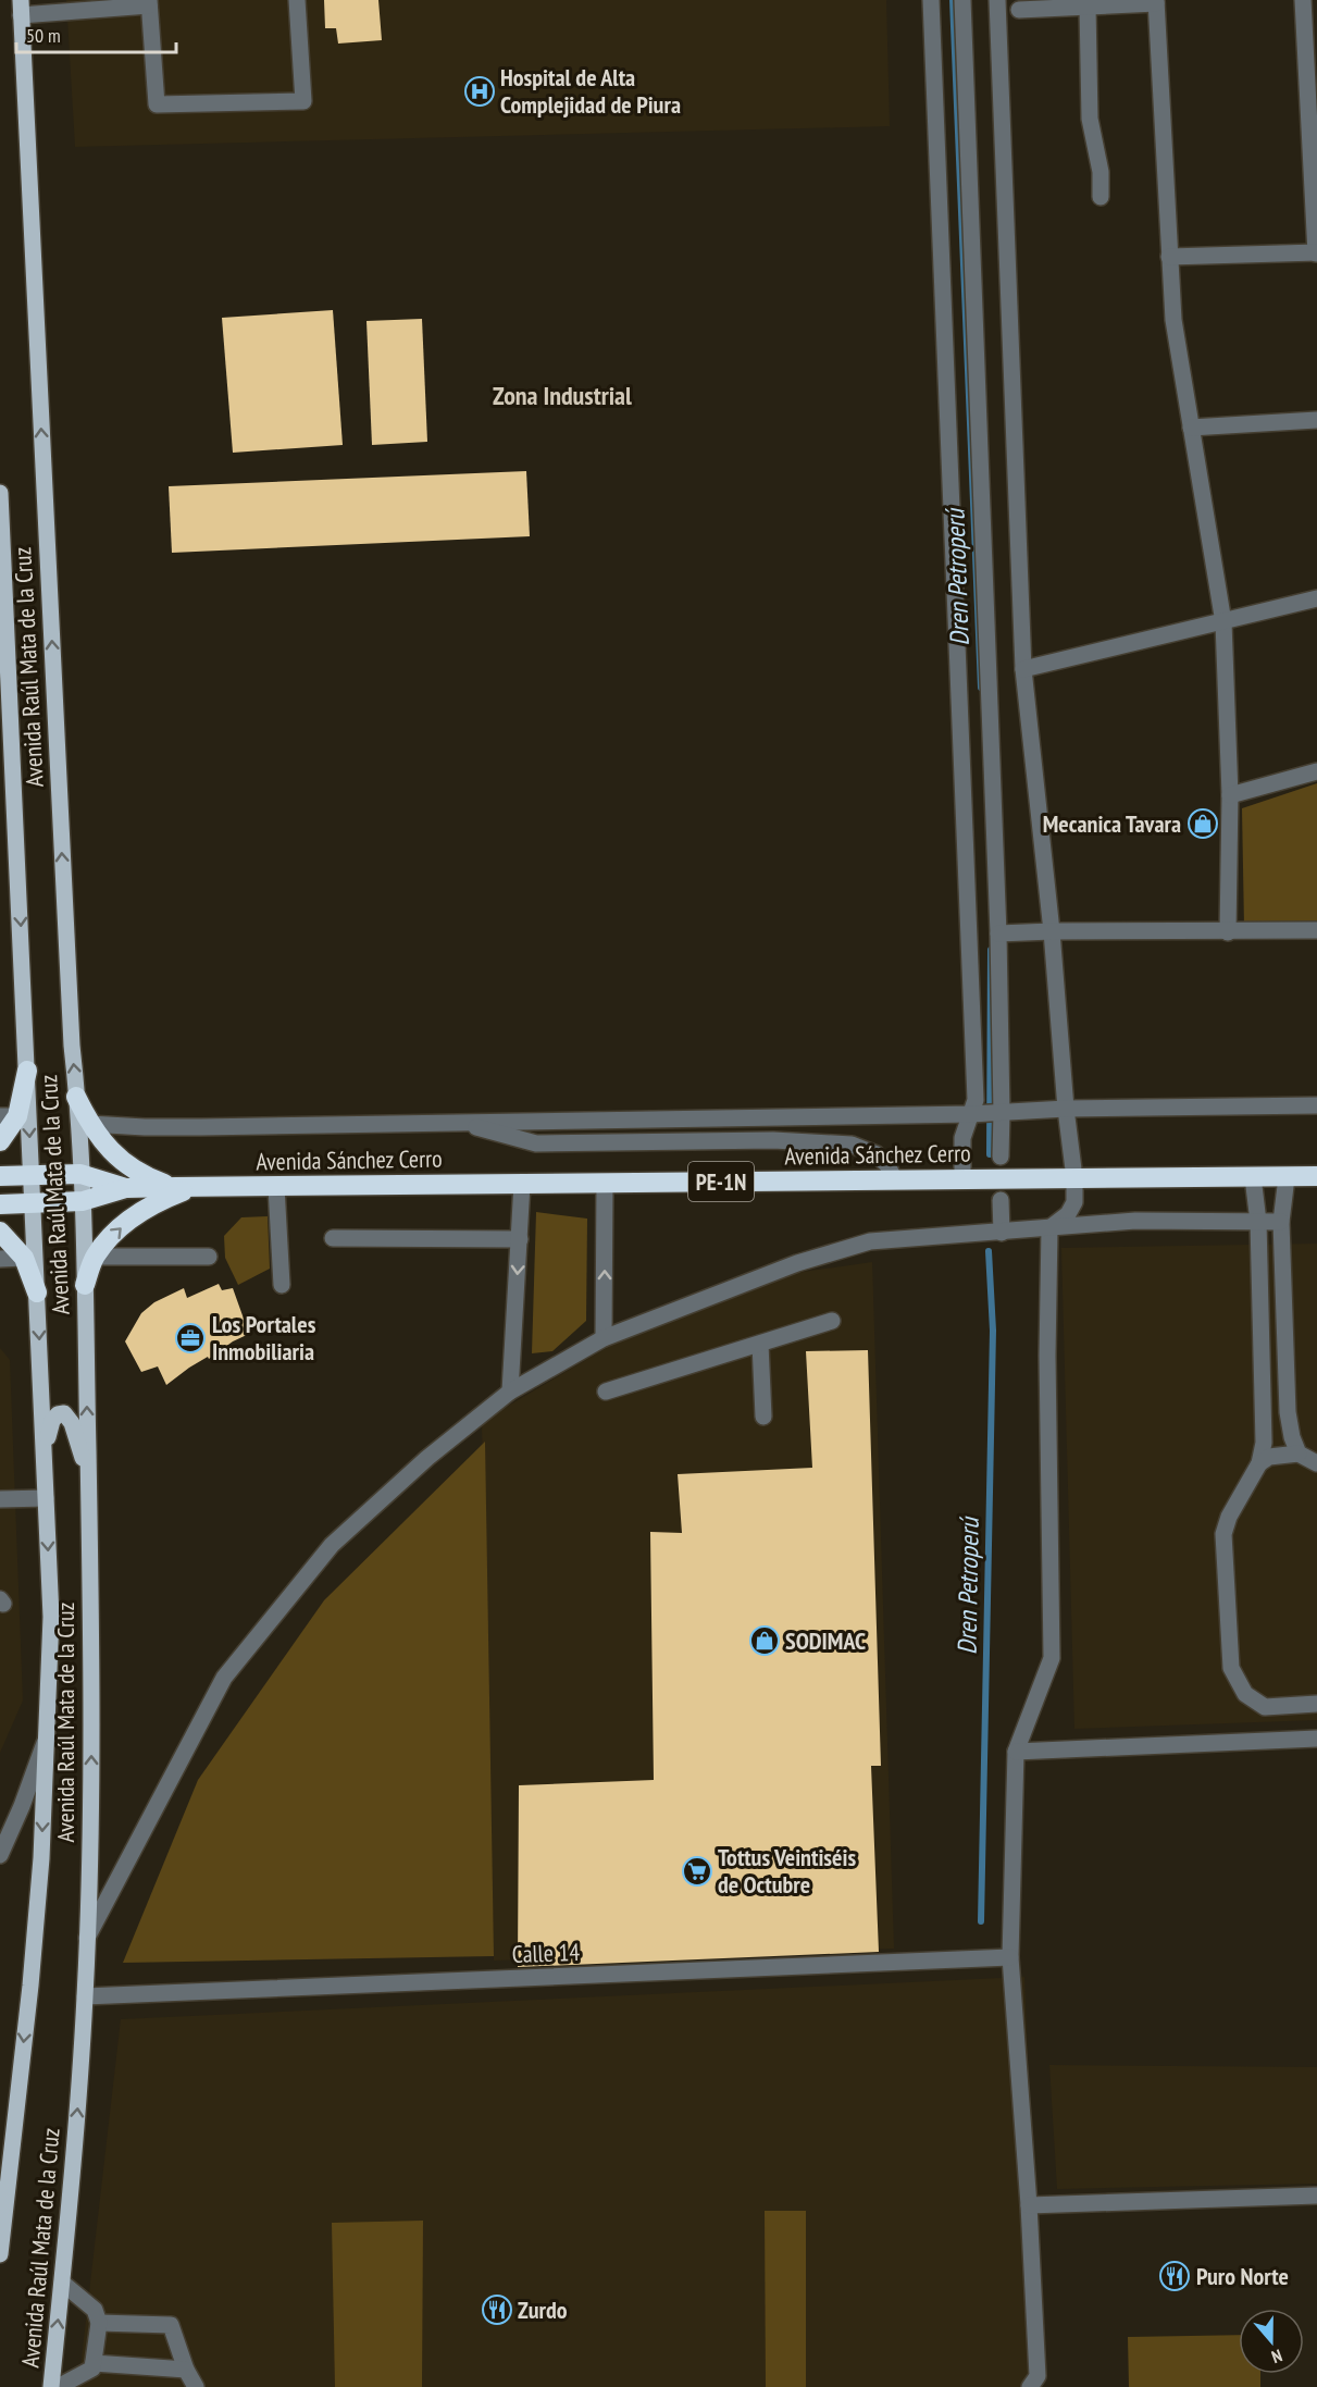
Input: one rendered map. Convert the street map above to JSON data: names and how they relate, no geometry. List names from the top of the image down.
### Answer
{
  "streets": {
    "highway": ["Avenida Sánchez Cerro", "PE-1N"],
    "main road": ["Avenida Raúl Mata de la Cruz"],
    "street": ["Calle 14"]
  },
  "crossings": [
    ["Avenida Raúl Mata de la Cruz", "Avenida Sánchez Cerro"],
    ["Avenida Raúl Mata de la Cruz", "Calle 14"]
  ],
  "districts": ["Zona Industrial"],
  "water": ["Dren Petroperú"],
  "places": {
    "hospital": ["Hospital de Alta Complejidad de Piura"],
    "shop": ["Mecanica Tavara", "SODIMAC"],
    "office": ["Los Portales Inmobiliaria"],
    "supermarket": ["Tottus Veintiséis de Octubre"],
    "restaurant": ["Puro Norte", "Zurdo"]
  },
  "scale_bar": "50 m",
  "north": "bottom"
}
